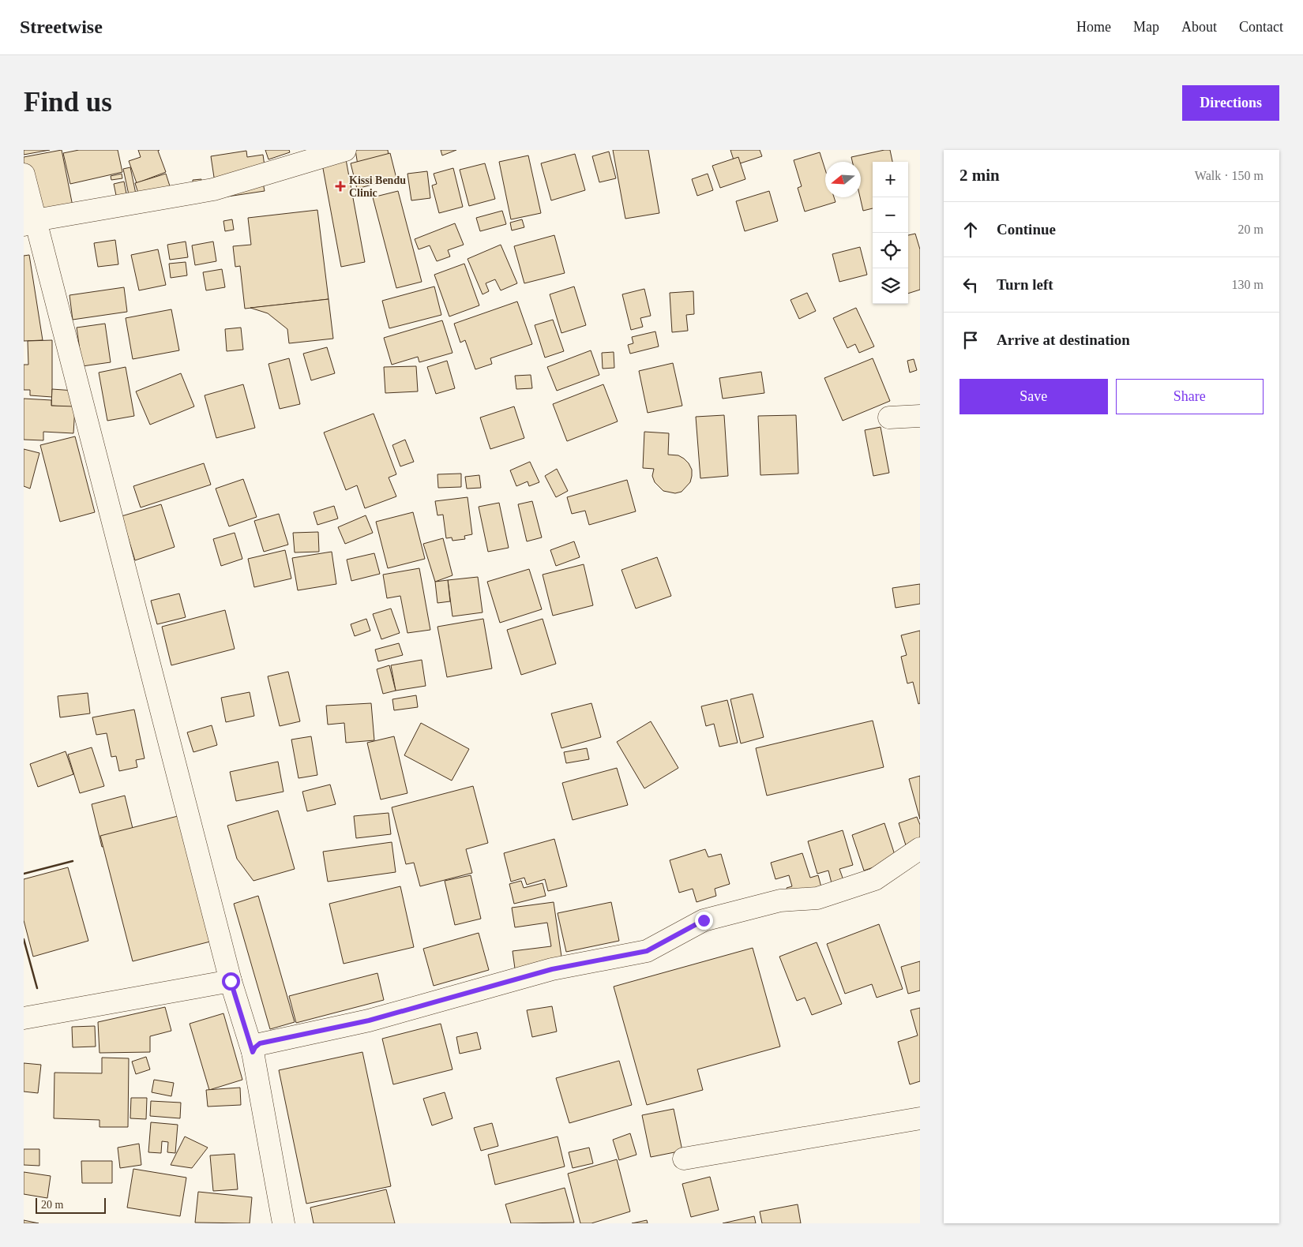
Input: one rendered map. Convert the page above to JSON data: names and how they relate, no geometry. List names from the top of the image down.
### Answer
{
  "places": {
    "health": ["Kissi Bendu Clinic"]
  },
  "scale_bar": "20 m",
  "north": "left",
  "page": {
    "header": "Streetwise",
    "nav": [
      "Home",
      "Map",
      "About",
      "Contact"
    ],
    "buttons": [
      "Directions",
      ["Save", "Share"]
    ],
    "title": "Find us",
    "heading": ["2 min", "Walk · 150 m"],
    "map_buttons": ["+", "−"],
    "list": [
      ["Continue", "20 m"],
      ["Turn left", "130 m"],
      "Arrive at destination"
    ],
    "scale": "20 m"
  }
}
